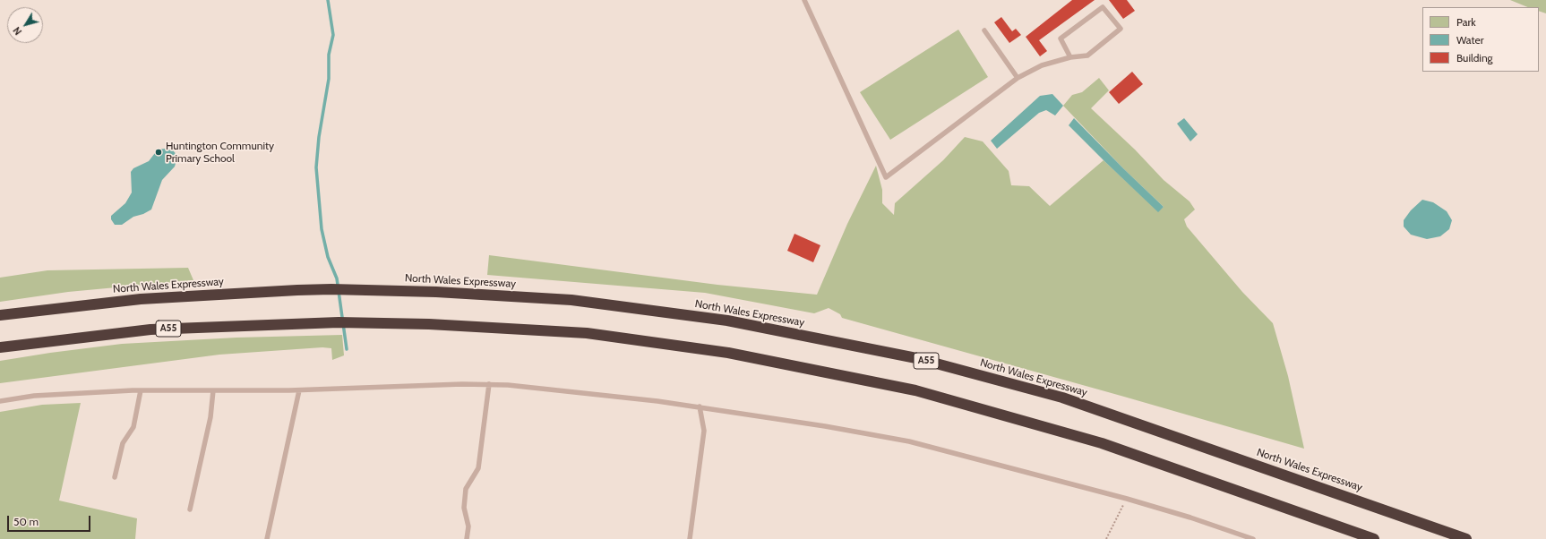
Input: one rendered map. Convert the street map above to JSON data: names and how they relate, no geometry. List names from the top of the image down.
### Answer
{
  "streets": {
    "highway": ["North Wales Expressway", "A55"]
  },
  "places": ["Huntington Community Primary School"],
  "legend": ["Park", "Water", "Building"],
  "scale_bar": "50 m",
  "north": "bottom left"
}
